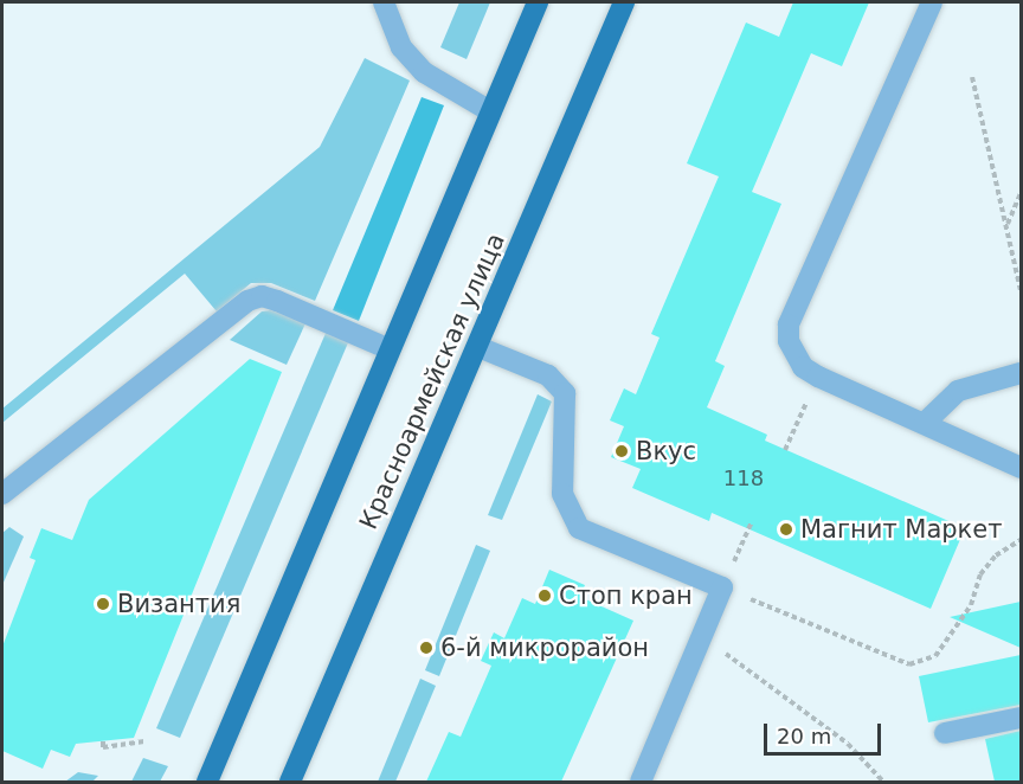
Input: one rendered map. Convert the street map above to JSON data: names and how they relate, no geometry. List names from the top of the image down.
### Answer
{
  "streets": {
    "main road": ["Красноармейская улица"]
  },
  "places": [
    "Вкус",
    "Магнит Маркет",
    "Стоп кран",
    "Византия",
    "6-й микрорайон"
  ],
  "house_numbers": ["118"],
  "scale_bar": "20 m"
}
